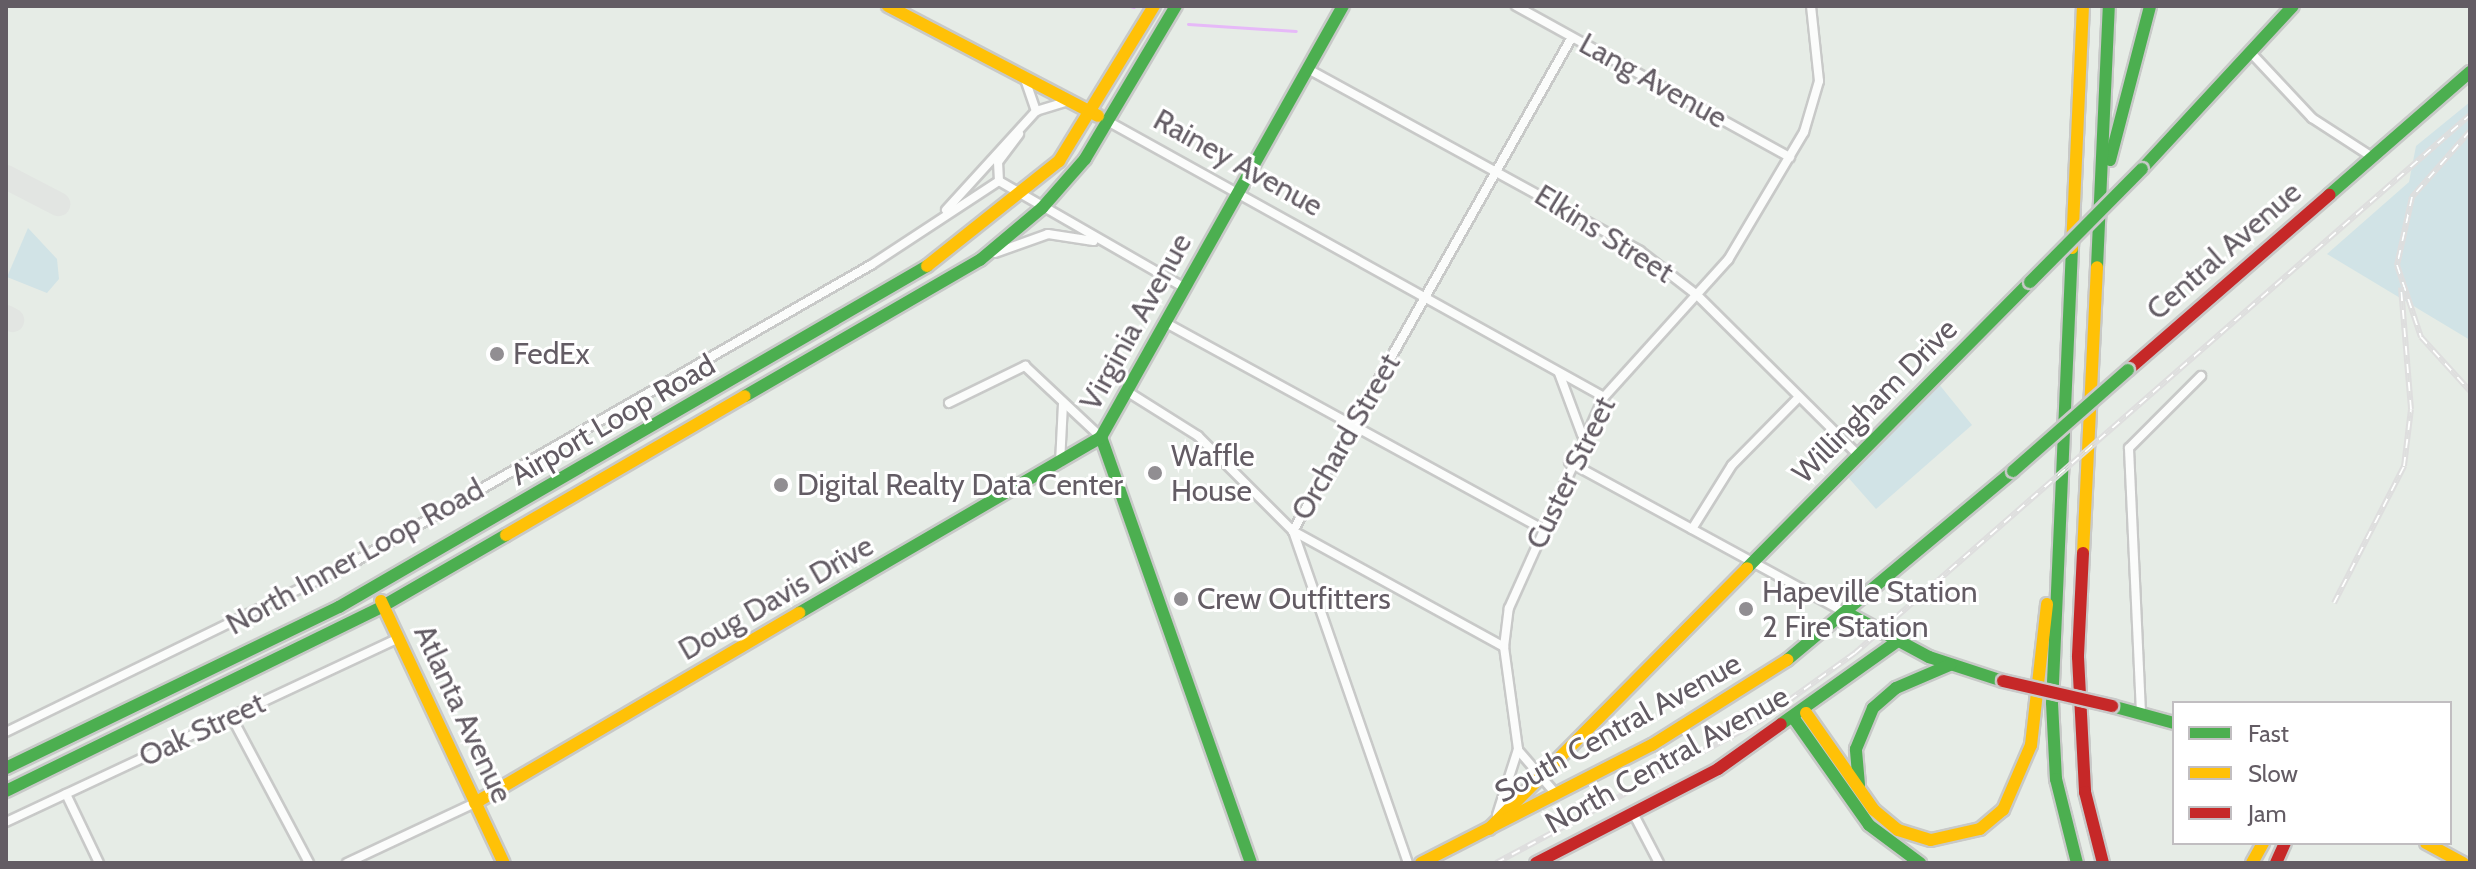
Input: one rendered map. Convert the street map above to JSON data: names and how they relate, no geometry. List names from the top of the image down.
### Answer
{
  "streets": {
    "main road": [
      "Rainey Avenue",
      "Central Avenue",
      "Virginia Avenue",
      "Willingham Drive",
      "Airport Loop Road",
      "Doug Davis Drive",
      "Atlanta Avenue",
      "South Central Avenue",
      "North Central Avenue"
    ],
    "street": [
      "Lang Avenue",
      "Elkins Street",
      "Orchard Street",
      "Custer Street",
      "North Inner Loop Road",
      "Oak Street"
    ]
  },
  "crossings": [
    ["Lang Avenue", "Orchard Street"],
    ["Lang Avenue", "Custer Street"],
    ["Rainey Avenue", "Virginia Avenue"],
    ["Rainey Avenue", "Airport Loop Road"],
    ["Rainey Avenue", "Orchard Street"],
    ["Rainey Avenue", "Custer Street"],
    ["Elkins Street", "Virginia Avenue"],
    ["Elkins Street", "Willingham Drive"],
    ["Elkins Street", "Orchard Street"],
    ["Elkins Street", "Custer Street"],
    ["Central Avenue", "South Central Avenue"],
    ["Virginia Avenue", "Doug Davis Drive"],
    ["Willingham Drive", "Custer Street"],
    ["Willingham Drive", "South Central Avenue"],
    ["Airport Loop Road", "Atlanta Avenue"],
    ["Custer Street", "South Central Avenue"],
    ["Doug Davis Drive", "Atlanta Avenue"],
    ["Atlanta Avenue", "Oak Street"]
  ],
  "places": [
    "FedEx",
    "Waffle House",
    "Digital Realty Data Center",
    "Crew Outfitters",
    "Hapeville Station 2 Fire Station"
  ],
  "legend": ["Fast", "Slow", "Jam"]
}
